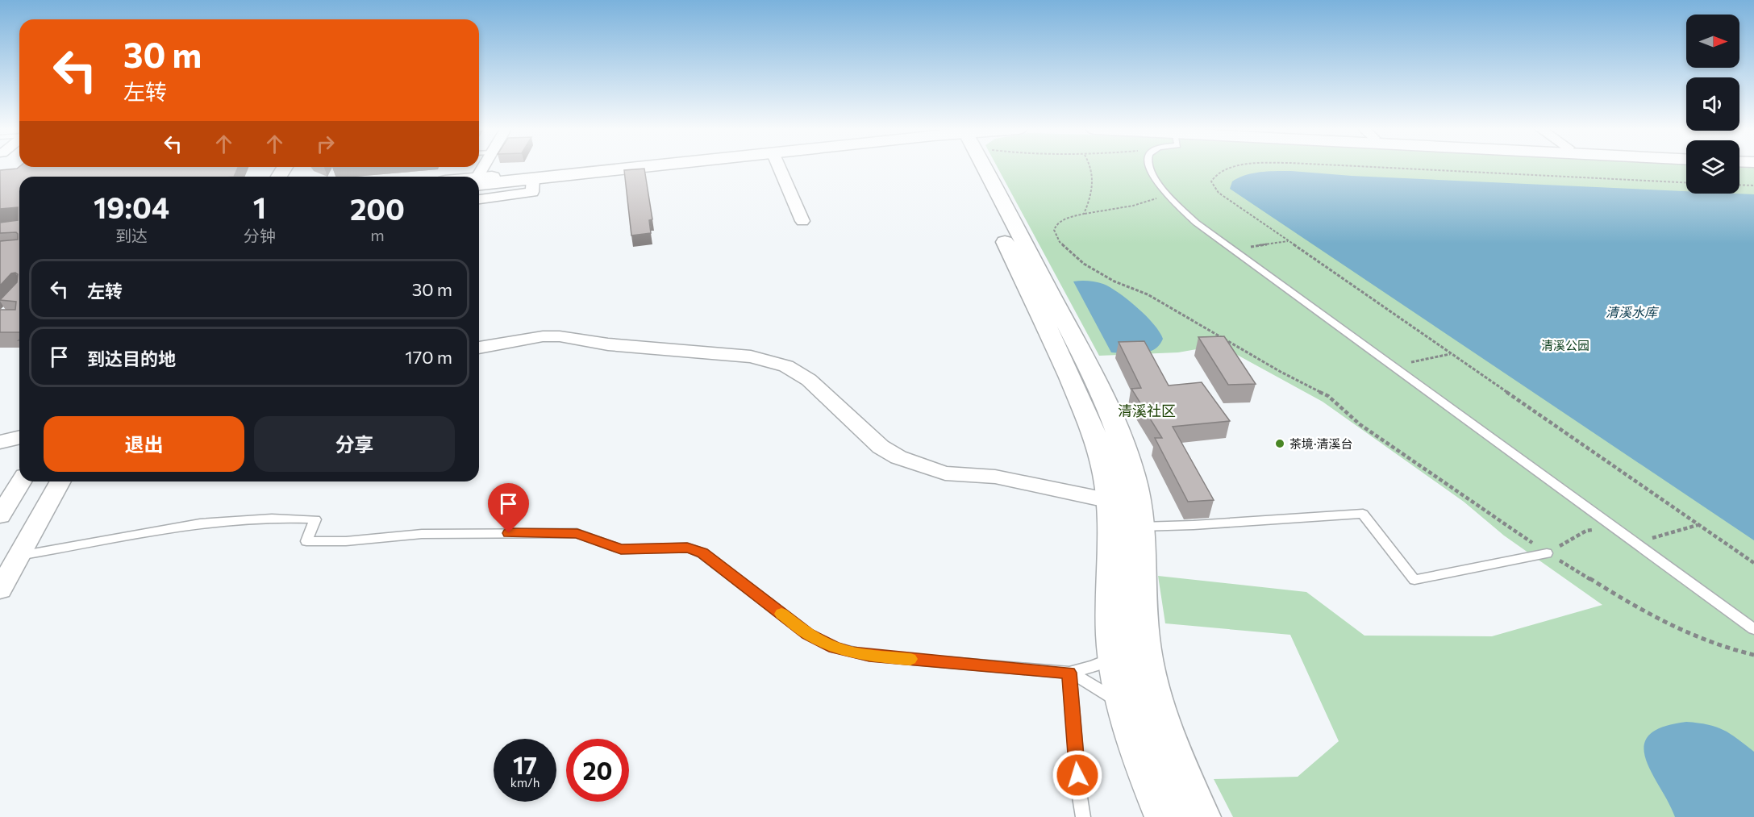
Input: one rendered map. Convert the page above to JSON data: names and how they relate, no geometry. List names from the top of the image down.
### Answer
{
  "districts": ["清溪社区"],
  "water": ["清溪水库"],
  "parks": ["清溪公园"],
  "places": ["茶境·清溪台"],
  "north": "right",
  "page": {
    "turn": ["30 m", "左转"],
    "eta": [
      "19:04",
      "到达",
      "1",
      "分钟",
      "200",
      "m"
    ],
    "list": [
      {
        "name": "左转",
        "value": "30 m"
      },
      {
        "name": "到达目的地",
        "value": "170 m"
      }
    ],
    "buttons": ["退出", "分享"],
    "speed": "17 km/h",
    "limit": "20"
  }
}
